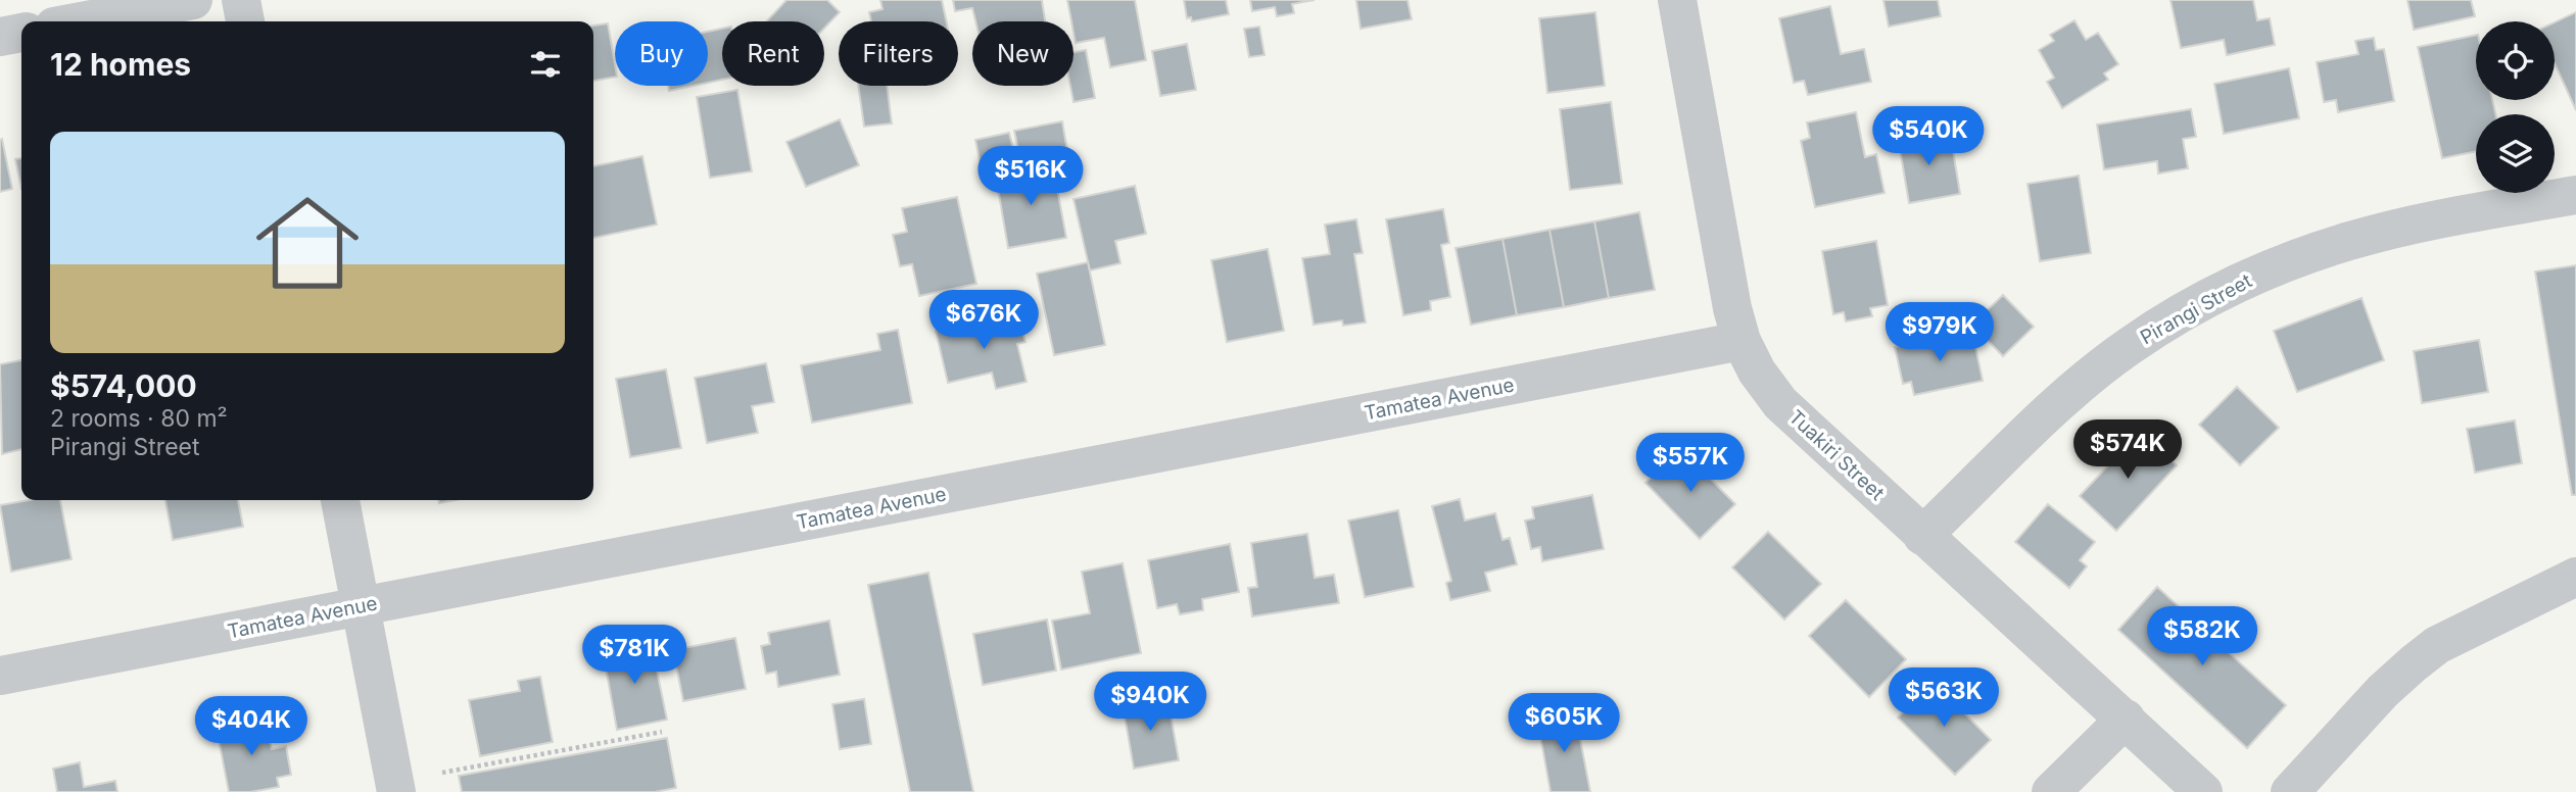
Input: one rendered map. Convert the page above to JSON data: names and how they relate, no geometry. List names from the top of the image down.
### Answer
{
  "streets": {
    "street": ["Pirangi Street", "Tamatea Avenue", "Tuakiri Street"]
  },
  "crossings": [
    ["Pirangi Street", "Tuakiri Street"],
    ["Tamatea Avenue", "Tuakiri Street"]
  ],
  "page": {
    "chip": [
      "Buy",
      "Rent",
      "Filters",
      "New"
    ],
    "heading": "12 homes",
    "price": [
      "$540K",
      "$516K",
      "$676K",
      "$979K",
      "$574K",
      "$557K",
      "$582K",
      "$781K",
      "$563K",
      "$940K",
      "$605K",
      "$404K"
    ],
    "list": [
      {
        "name": "$574,000",
        "note": "2 rooms · 80 m² · Pirangi Street"
      }
    ]
  }
}
